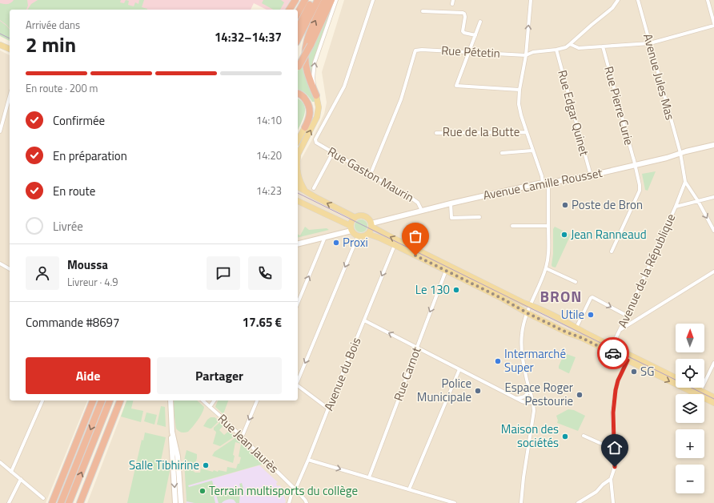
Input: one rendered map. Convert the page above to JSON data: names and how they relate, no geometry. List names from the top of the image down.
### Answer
{
  "streets": {
    "street": [
      "Rue Pétetin",
      "Avenue Jules Mas",
      "Rue Pierre Curie",
      "Rue Edgar Quinet",
      "Rue de la Butte",
      "Rue Gaston Maurin",
      "Avenue Camille Rousset",
      "Avenue de la République",
      "Avenue du Bois",
      "Rue Carnot",
      "Rue Jean Jaurès"
    ]
  },
  "crossings": [
    ["Rue Pétetin", "Rue Edgar Quinet"],
    ["Rue Pétetin", "Rue Gaston Maurin"],
    ["Avenue Jules Mas", "Avenue Camille Rousset"],
    ["Rue Pierre Curie", "Avenue Camille Rousset"],
    ["Rue Edgar Quinet", "Avenue Camille Rousset"],
    ["Rue Gaston Maurin", "Avenue Camille Rousset"],
    ["Avenue du Bois", "Rue Jean Jaurès"]
  ],
  "one_way": ["Rue Carnot"],
  "districts": ["BRON"],
  "places": [
    "Poste de Bron",
    "Jean Ranneaud",
    "Proxi",
    "Le 130",
    "Utile",
    "Intermarché Super",
    "SG",
    "Police Municipale",
    "Espace Roger Pestourie",
    "Maison des sociétés",
    "Salle Tibhirine",
    "Terrain multisports du collège"
  ],
  "north": "top",
  "page": {
    "heading": ["2 min", "Arrivée dans", "14:32–14:37"],
    "panel": [
      "Moussa",
      "Livreur · 4.9",
      "Commande #8697",
      "17.65 €"
    ],
    "bar": "En route · 200 m",
    "list": [
      ["Confirmée", "14:10"],
      ["En préparation", "14:20"],
      ["En route", "14:23"],
      "Livrée"
    ],
    "map_buttons": ["+", "−"],
    "buttons": ["Aide", "Partager"]
  }
}
